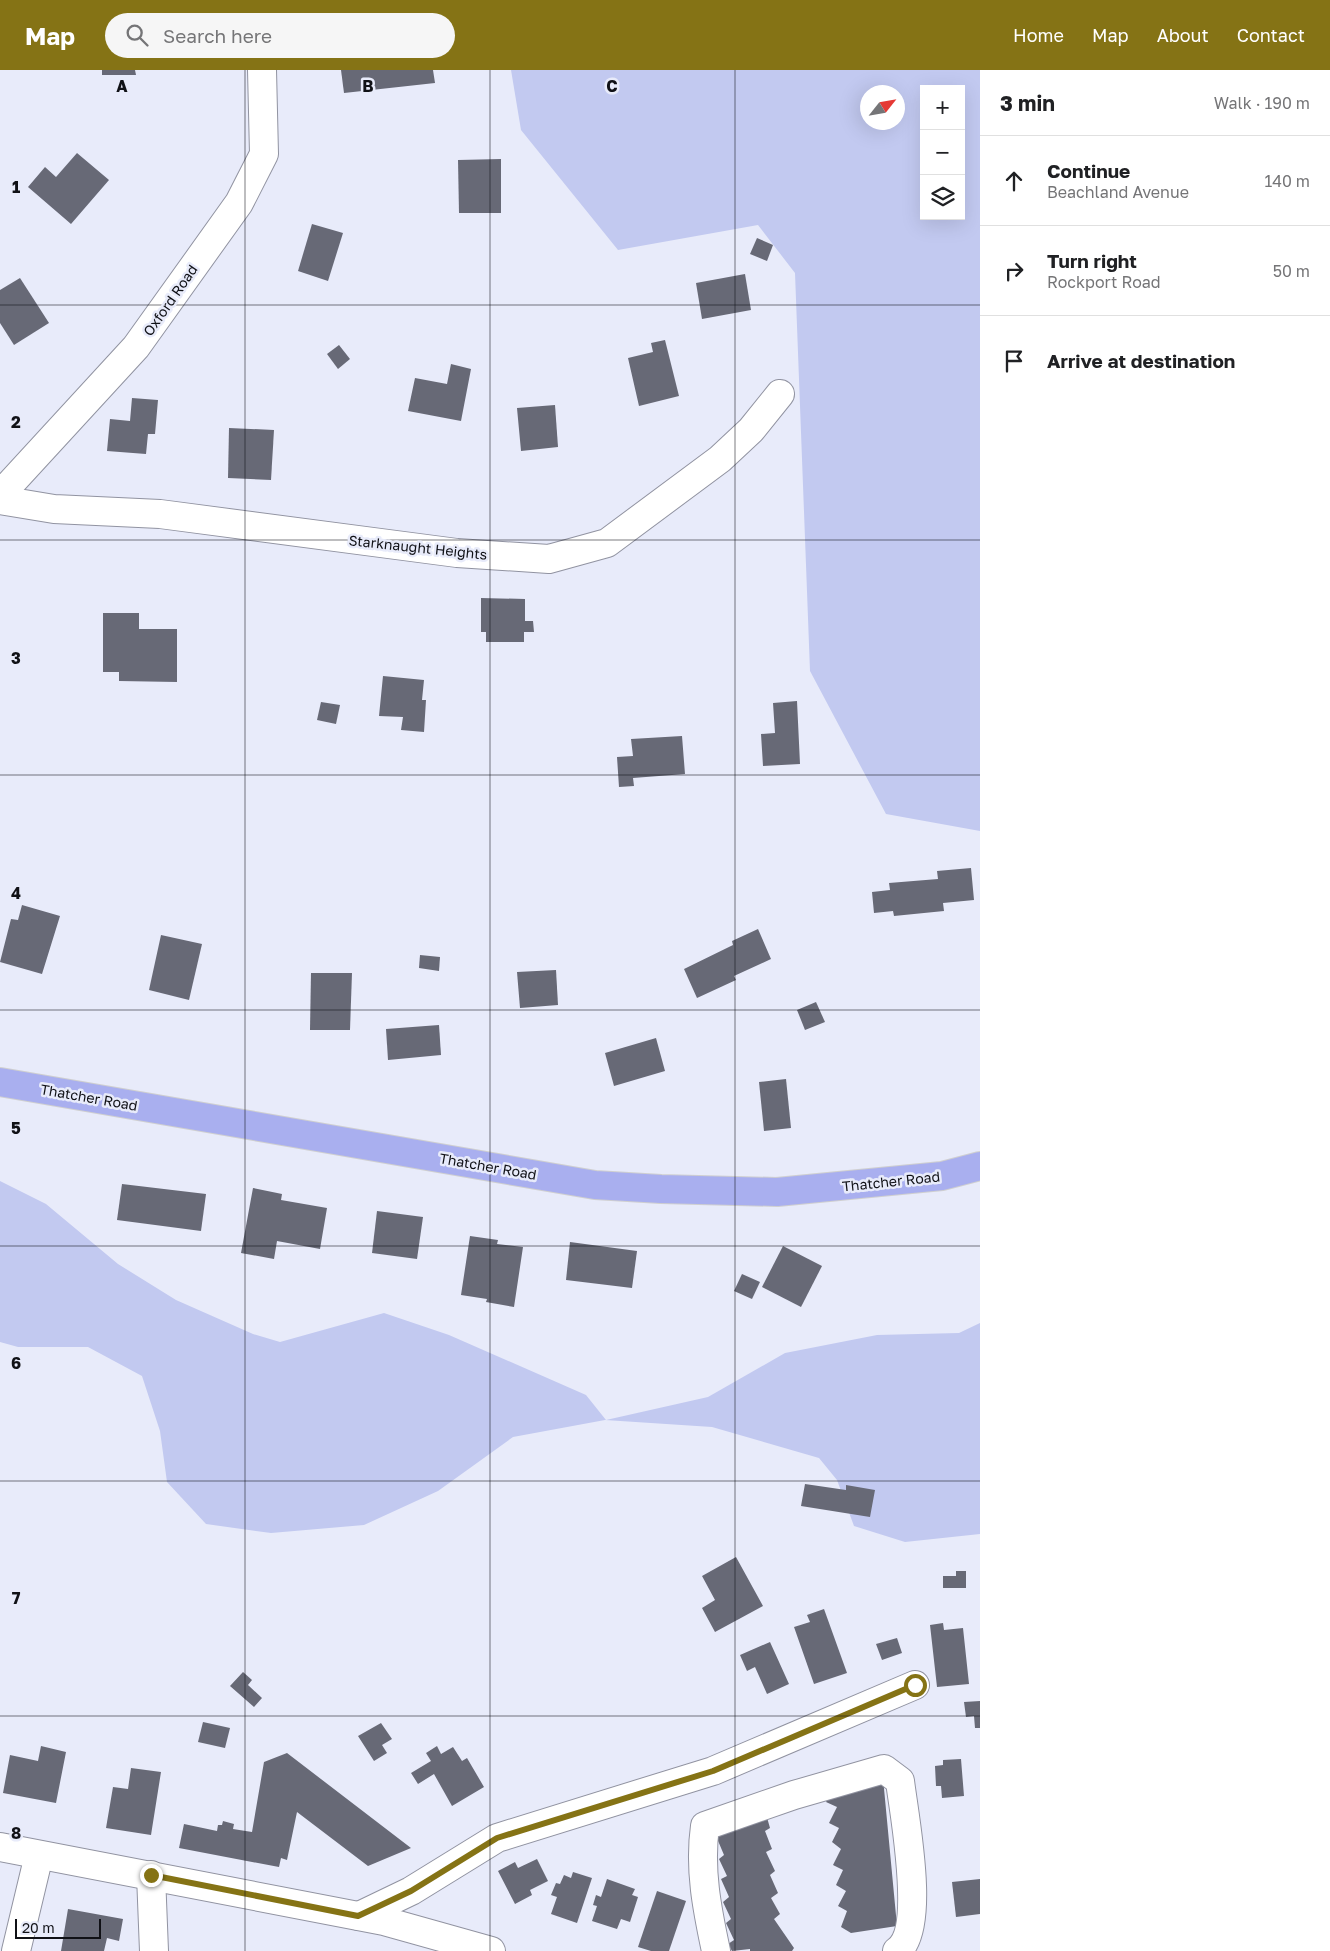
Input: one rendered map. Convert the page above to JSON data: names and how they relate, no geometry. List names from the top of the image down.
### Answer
{
  "streets": {
    "main road": ["Thatcher Road"],
    "street": ["Oxford Road", "Starknaught Heights"]
  },
  "scale_bar": "20 m",
  "north": "top right",
  "page": {
    "header": "Map",
    "search": "Search here",
    "nav": [
      "Home",
      "Map",
      "About",
      "Contact"
    ],
    "heading": ["3 min", "Walk · 190 m"],
    "map_buttons": ["+", "−"],
    "list": [
      ["Continue", "Beachland Avenue", "140 m"],
      ["Turn right", "Rockport Road", "50 m"],
      "Arrive at destination"
    ],
    "scale": "20 m"
  },
  "grid": {
    "columns": ["A", "B", "C"],
    "rows": [
      "1",
      "2",
      "3",
      "4",
      "5",
      "6",
      "7",
      "8"
    ]
  }
}
